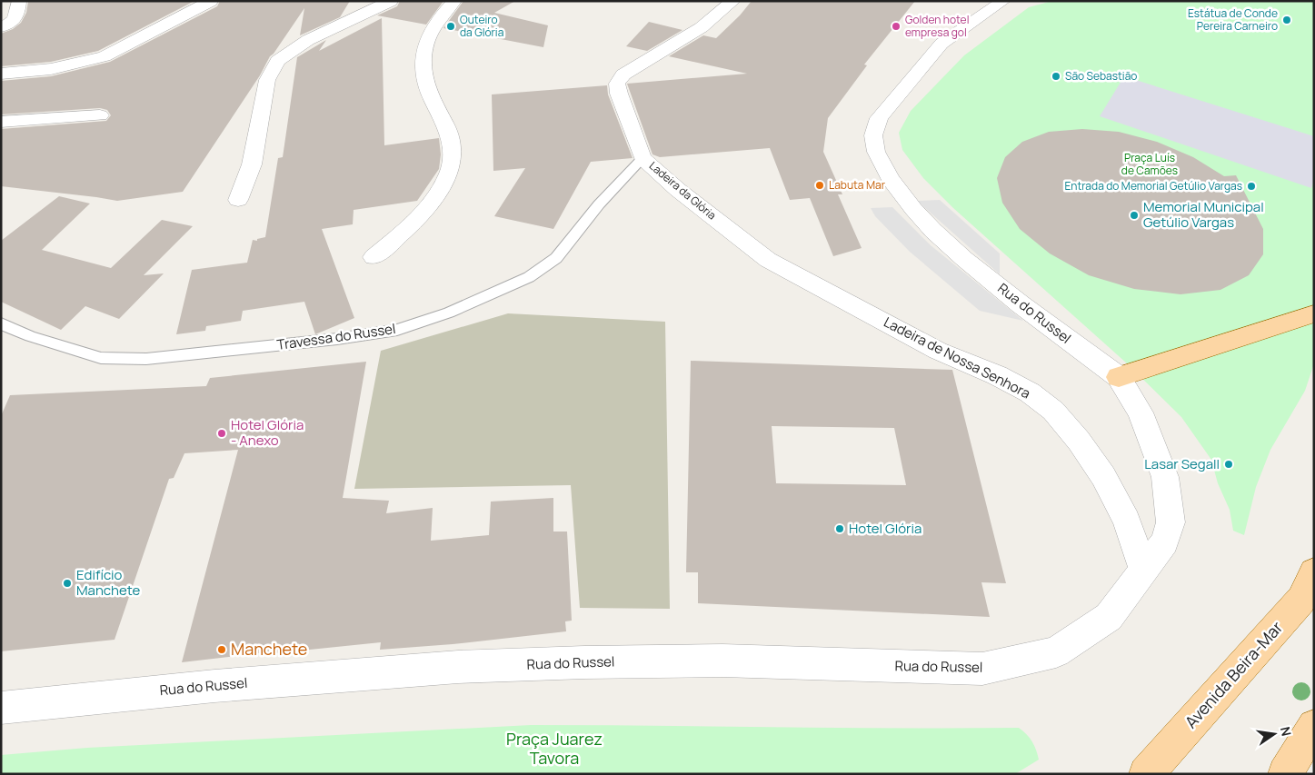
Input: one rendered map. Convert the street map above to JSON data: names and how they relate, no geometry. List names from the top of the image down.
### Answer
{
  "streets": {
    "main road": ["Avenida Beira-Mar"],
    "street": ["Ladeira da Glória", "Rua do Russel", "Ladeira de Nossa Senhora"],
    "lane": ["Travessa do Russel"]
  },
  "crossings": [
    ["Ladeira da Glória", "Travessa do Russel"],
    ["Ladeira da Glória", "Ladeira de Nossa Senhora"],
    ["Rua do Russel", "Ladeira de Nossa Senhora"]
  ],
  "parks": ["Praça Luís de Camões", "Praça Juarez Tavora"],
  "places": [
    "Estátua de Conde Pereira Carneiro",
    "Outeiro da Glória",
    "Golden hotel empresa gol",
    "São Sebastião",
    "Labuta Mar",
    "Entrada do Memorial Getúlio Vargas",
    "Memorial Municipal Getúlio Vargas",
    "Hotel Glória - Anexo",
    "Lasar Segall",
    "Hotel Glória",
    "Edifício Manchete",
    "Manchete"
  ],
  "north": "right"
}
